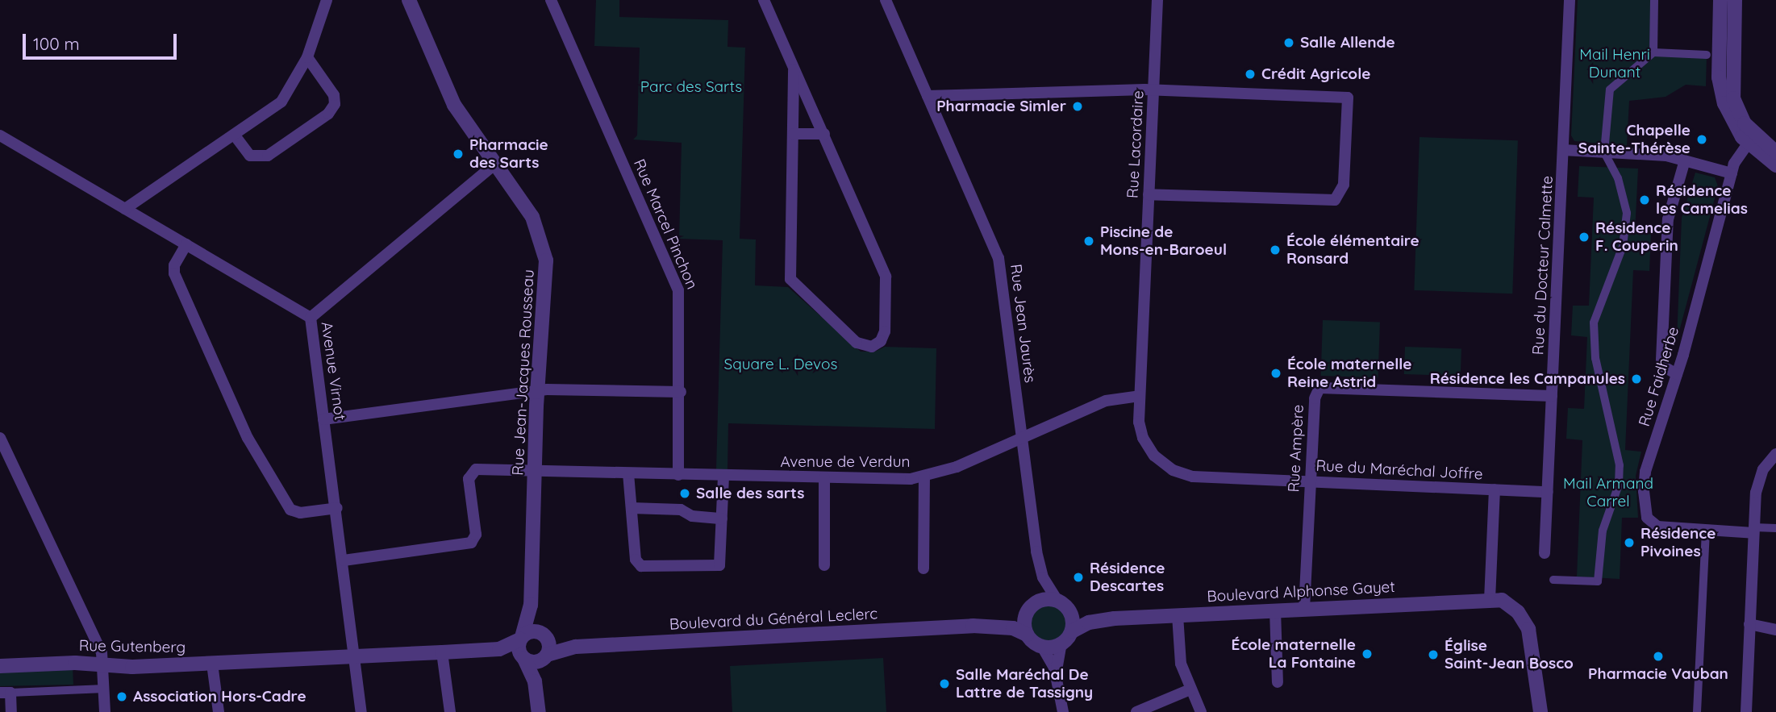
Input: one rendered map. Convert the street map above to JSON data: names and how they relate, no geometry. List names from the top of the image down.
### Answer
{
  "streets": {
    "street": [
      "Rue Lacordaire",
      "Rue Marcel Pinchon",
      "Rue du Docteur Calmette",
      "Rue Jean Jaurès",
      "Avenue Virnot",
      "Rue Jean-Jacques Rousseau",
      "Rue Faidherbe",
      "Rue Ampère",
      "Avenue de Verdun",
      "Rue du Maréchal Joffre",
      "Boulevard Alphonse Gayet",
      "Boulevard du Général Leclerc",
      "Rue Gutenberg"
    ]
  },
  "crossings": [
    ["Rue Lacordaire", "Avenue de Verdun"],
    ["Rue Lacordaire", "Rue du Maréchal Joffre"],
    ["Rue Marcel Pinchon", "Avenue de Verdun"],
    ["Rue du Docteur Calmette", "Rue Ampère"],
    ["Rue du Docteur Calmette", "Rue du Maréchal Joffre"],
    ["Rue Jean Jaurès", "Avenue de Verdun"],
    ["Rue Jean Jaurès", "Boulevard Alphonse Gayet"],
    ["Rue Jean Jaurès", "Boulevard du Général Leclerc"],
    ["Avenue Virnot", "Avenue de Verdun"],
    ["Avenue Virnot", "Rue Gutenberg"],
    ["Rue Jean-Jacques Rousseau", "Avenue de Verdun"],
    ["Rue Jean-Jacques Rousseau", "Boulevard du Général Leclerc"],
    ["Rue Ampère", "Rue du Maréchal Joffre"],
    ["Rue Ampère", "Boulevard Alphonse Gayet"],
    ["Boulevard Alphonse Gayet", "Boulevard du Général Leclerc"]
  ],
  "parks": [
    "Mail Henri Dunant",
    "Parc des Sarts",
    "Square L. Devos",
    "Mail Armand Carrel"
  ],
  "places": [
    "Salle Allende",
    "Crédit Agricole",
    "Pharmacie Simler",
    "Chapelle Sainte-Thérèse",
    "Pharmacie des Sarts",
    "Résidence les Camelias",
    "Résidence F. Couperin",
    "Piscine de Mons-en-Baroeul",
    "École élémentaire Ronsard",
    "École maternelle Reine Astrid",
    "Résidence les Campanules",
    "Salle des sarts",
    "Résidence Pivoines",
    "Résidence Descartes",
    "École maternelle La Fontaine",
    "Église Saint-Jean Bosco",
    "Pharmacie Vauban",
    "Salle Maréchal De Lattre de Tassigny",
    "Association Hors-Cadre"
  ],
  "scale_bar": "100 m"
}
